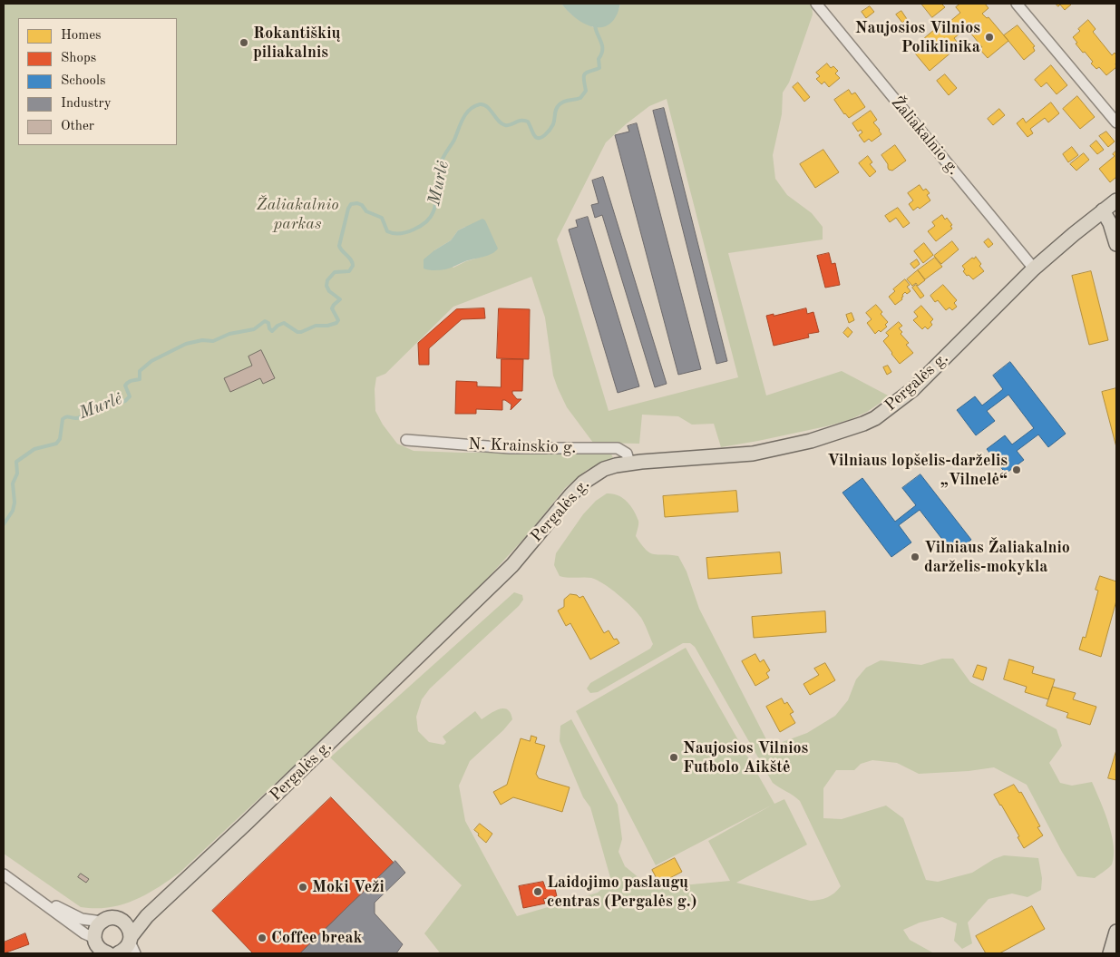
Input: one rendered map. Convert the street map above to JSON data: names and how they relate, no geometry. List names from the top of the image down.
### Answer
{
  "streets": {
    "main road": ["Pergalės g."],
    "street": ["Žaliakalnio g.", "N. Krainskio g."]
  },
  "crossings": [
    ["Žaliakalnio g.", "Pergalės g."],
    ["Pergalės g.", "N. Krainskio g."]
  ],
  "water": ["Murlė"],
  "parks": ["Žaliakalnio parkas"],
  "places": [
    "Naujosios Vilnios Poliklinika",
    "Rokantiškių piliakalnis",
    "Vilniaus lopšelis-darželis „Vilnelė“",
    "Vilniaus Žaliakalnio darželis-mokykla",
    "Naujosios Vilnios Futbolo Aikštė",
    "Moki Veži",
    "Laidojimo paslaugų centras (Pergalės g.)",
    "Coffee break"
  ],
  "legend": [
    "Homes",
    "Shops",
    "Schools",
    "Industry",
    "Other"
  ]
}
